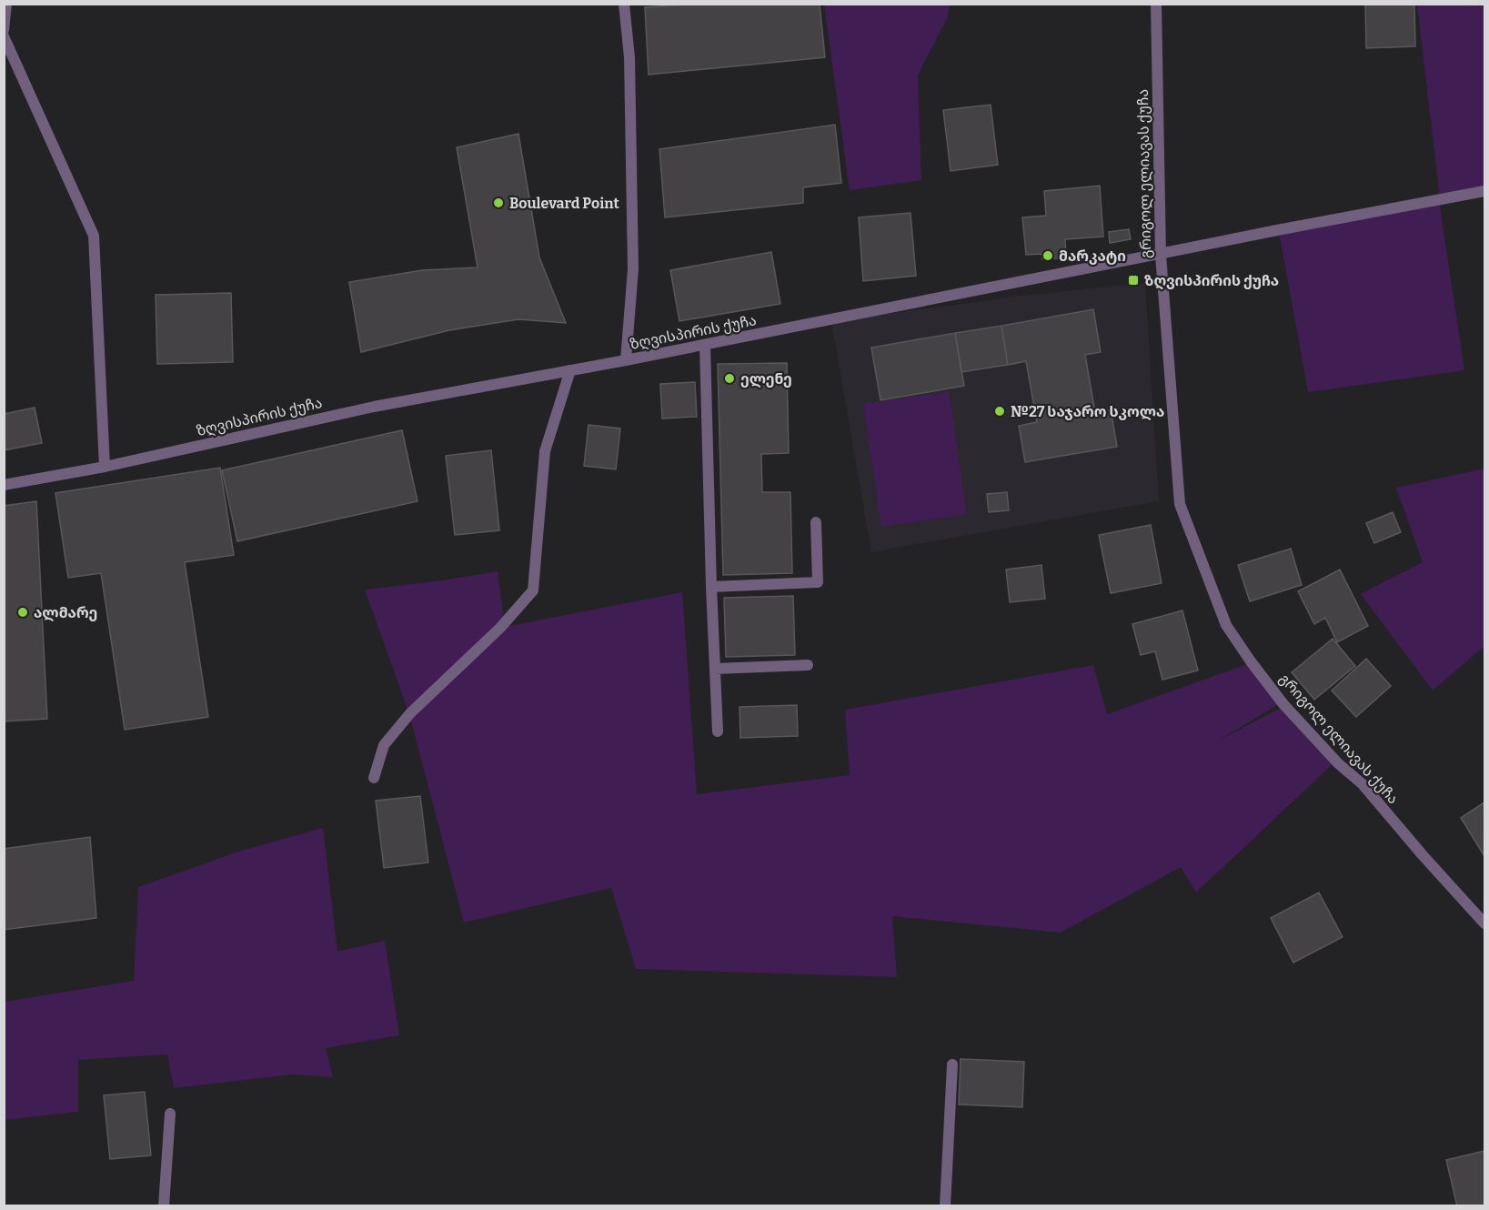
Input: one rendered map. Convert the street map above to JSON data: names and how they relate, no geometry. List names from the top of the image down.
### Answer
{
  "streets": {
    "street": ["გრიგოლ ელიავას ქუჩა", "ზღვისპირის ქუჩა"]
  },
  "crossings": [
    ["გრიგოლ ელიავას ქუჩა", "ზღვისპირის ქუჩა"]
  ],
  "places": {
    "other": [
      "Boulevard Point",
      "მარკატი",
      "ელენე",
      "№27 საჯარო სკოლა",
      "ალმარე"
    ],
    "transit": ["ზღვისპირის ქუჩა"]
  }
}
